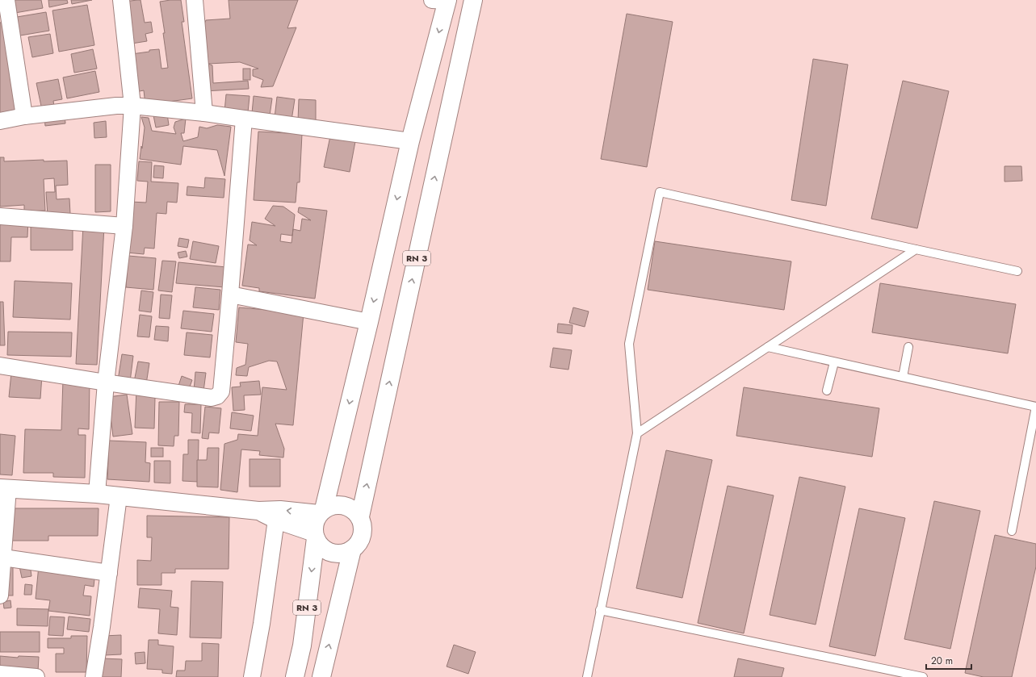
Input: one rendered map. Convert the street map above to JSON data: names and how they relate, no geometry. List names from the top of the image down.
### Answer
{
  "streets": {
    "main road": ["RN 3"]
  },
  "scale_bar": "20 m"
}
